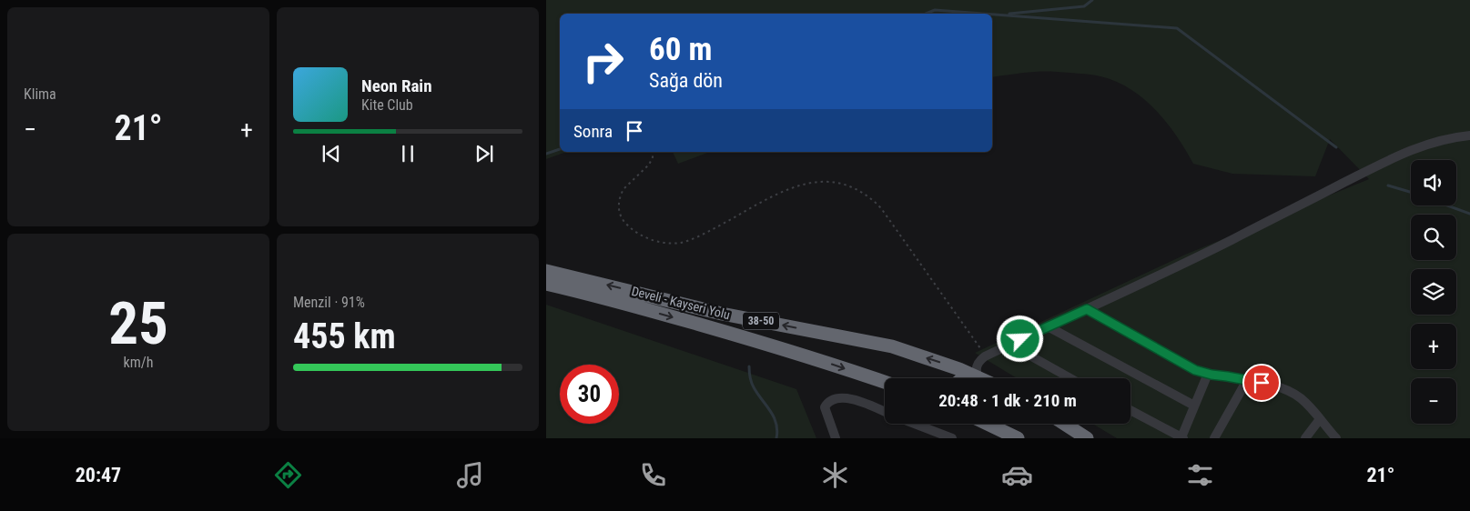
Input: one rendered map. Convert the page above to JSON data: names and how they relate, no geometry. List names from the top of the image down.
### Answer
{
  "streets": {
    "highway": ["Develi - Kayseri Yolu", "38-50"]
  },
  "page": {
    "tile": [
      "Klima",
      ["25", "km/h"],
      ["Menzil · 91%", "455 km"]
    ],
    "turn": ["60 m", "Sağa dön"],
    "song": ["Neon Rain", "Kite Club"],
    "then": "Sonra",
    "heat": ["−", "21°", "+"],
    "map_buttons": ["+", "−"],
    "limit": "30",
    "trip": "20:48 · 1 dk · 210 m",
    "tabs": ["20:47", "21°"]
  }
}
